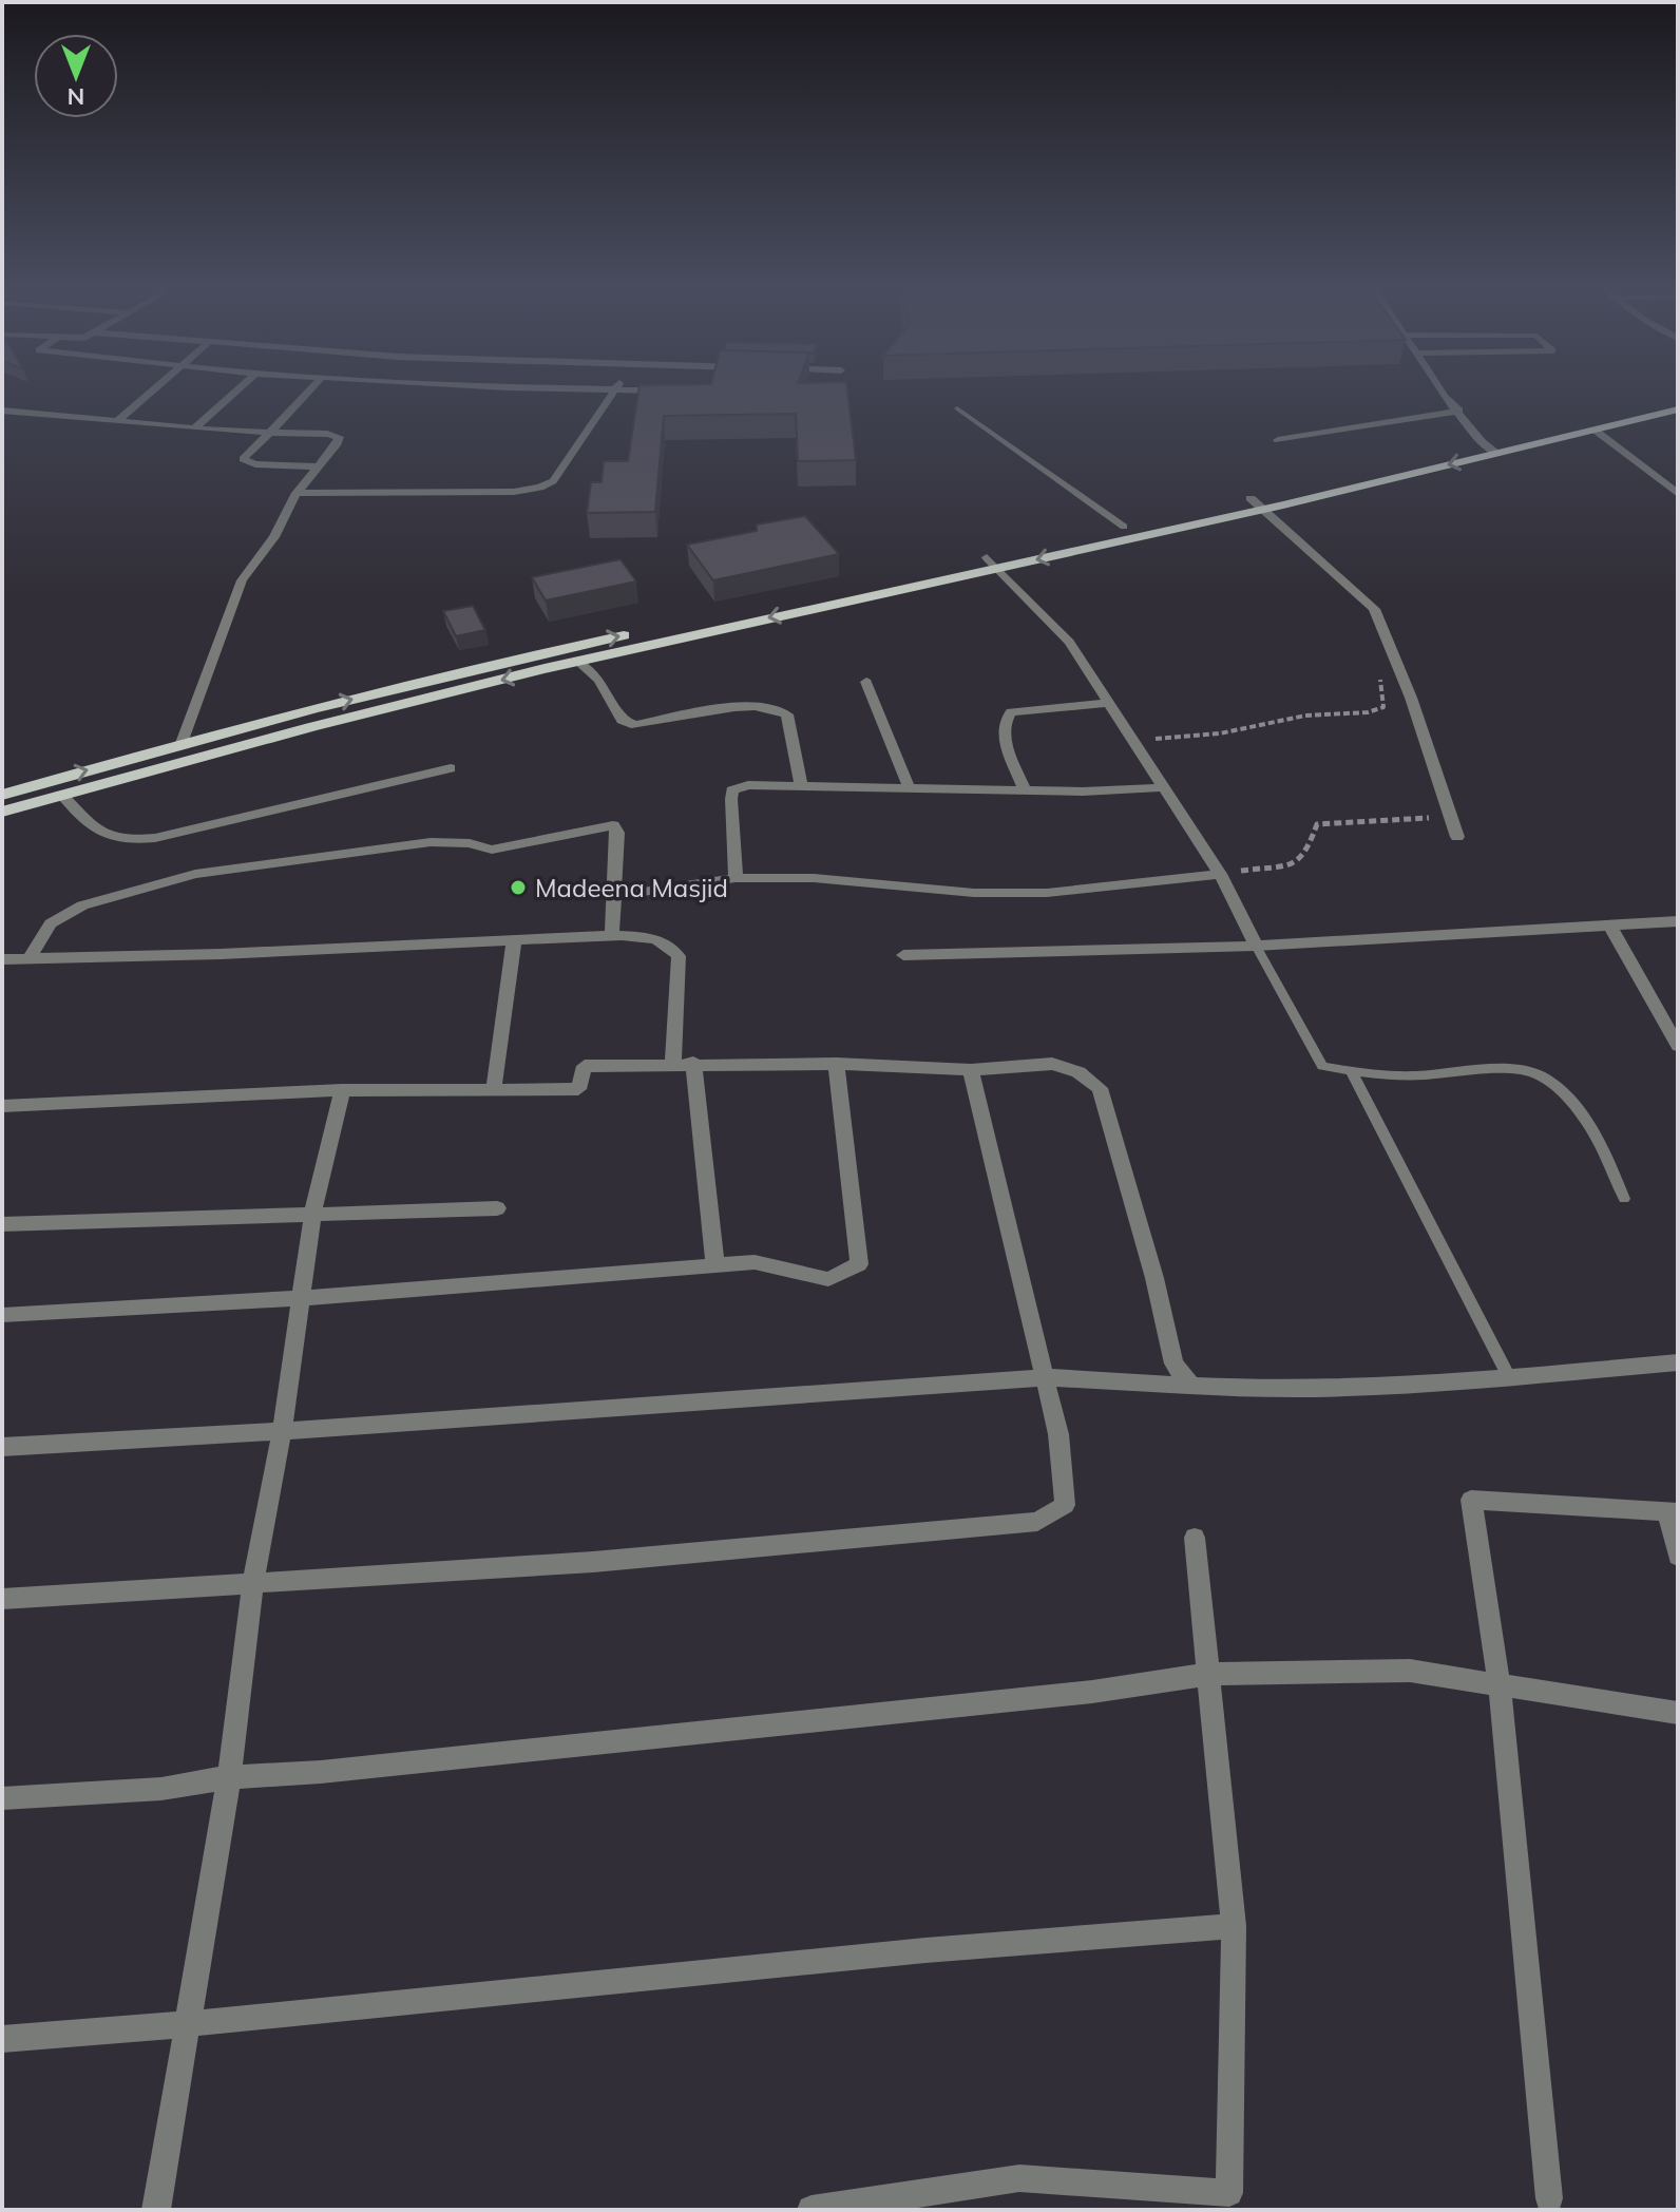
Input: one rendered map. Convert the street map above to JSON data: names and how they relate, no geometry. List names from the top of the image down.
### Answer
{
  "places": ["Madeena Masjid"],
  "north": "bottom"
}
